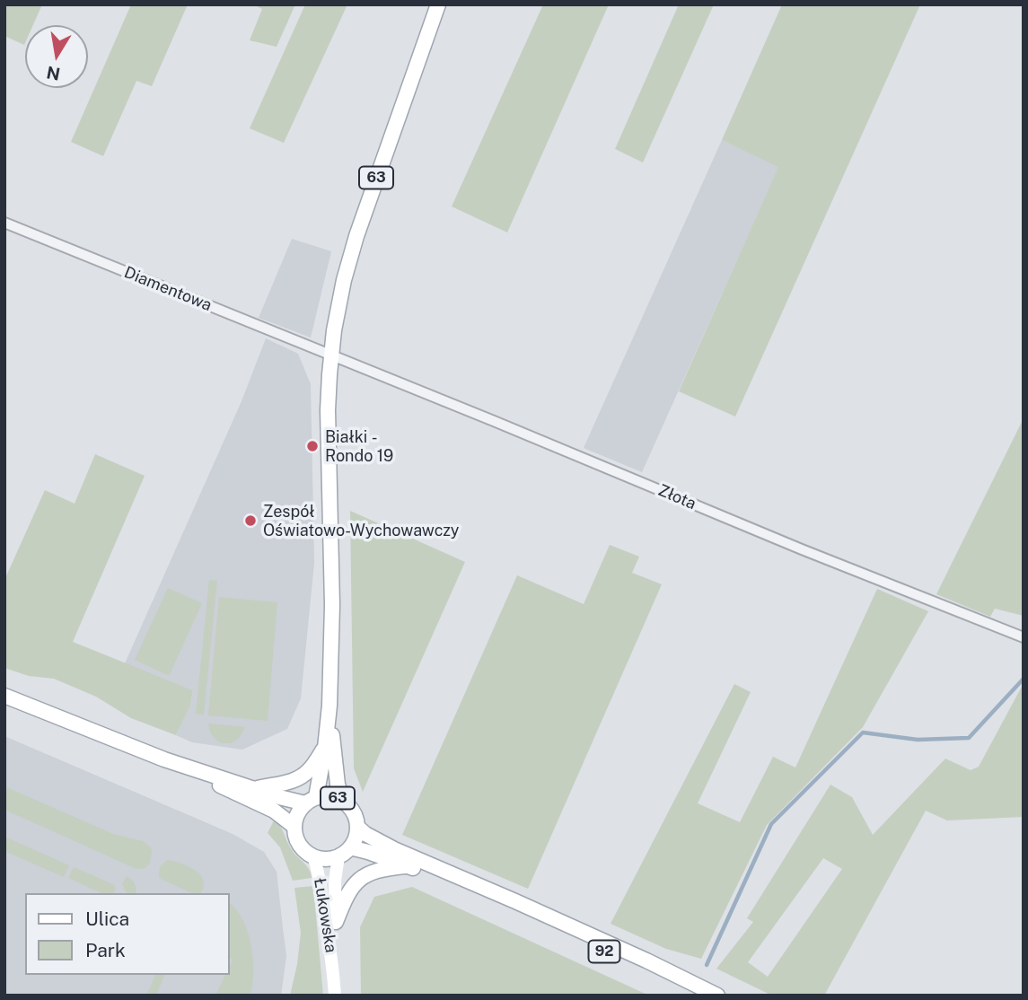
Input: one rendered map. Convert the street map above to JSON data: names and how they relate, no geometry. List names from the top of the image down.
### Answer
{
  "streets": {
    "main road": ["63", "Łukowska", "92"],
    "street": ["Diamentowa", "Złota"]
  },
  "crossings": [
    ["63", "Diamentowa"],
    ["63", "Złota"],
    ["63", "Łukowska"],
    ["63", "92"],
    ["Diamentowa", "Złota"],
    ["Łukowska", "92"]
  ],
  "places": ["Białki - Rondo 19", "Zespół Oświatowo-Wychowawczy"],
  "legend": ["Ulica", "Park"],
  "north": "bottom"
}
